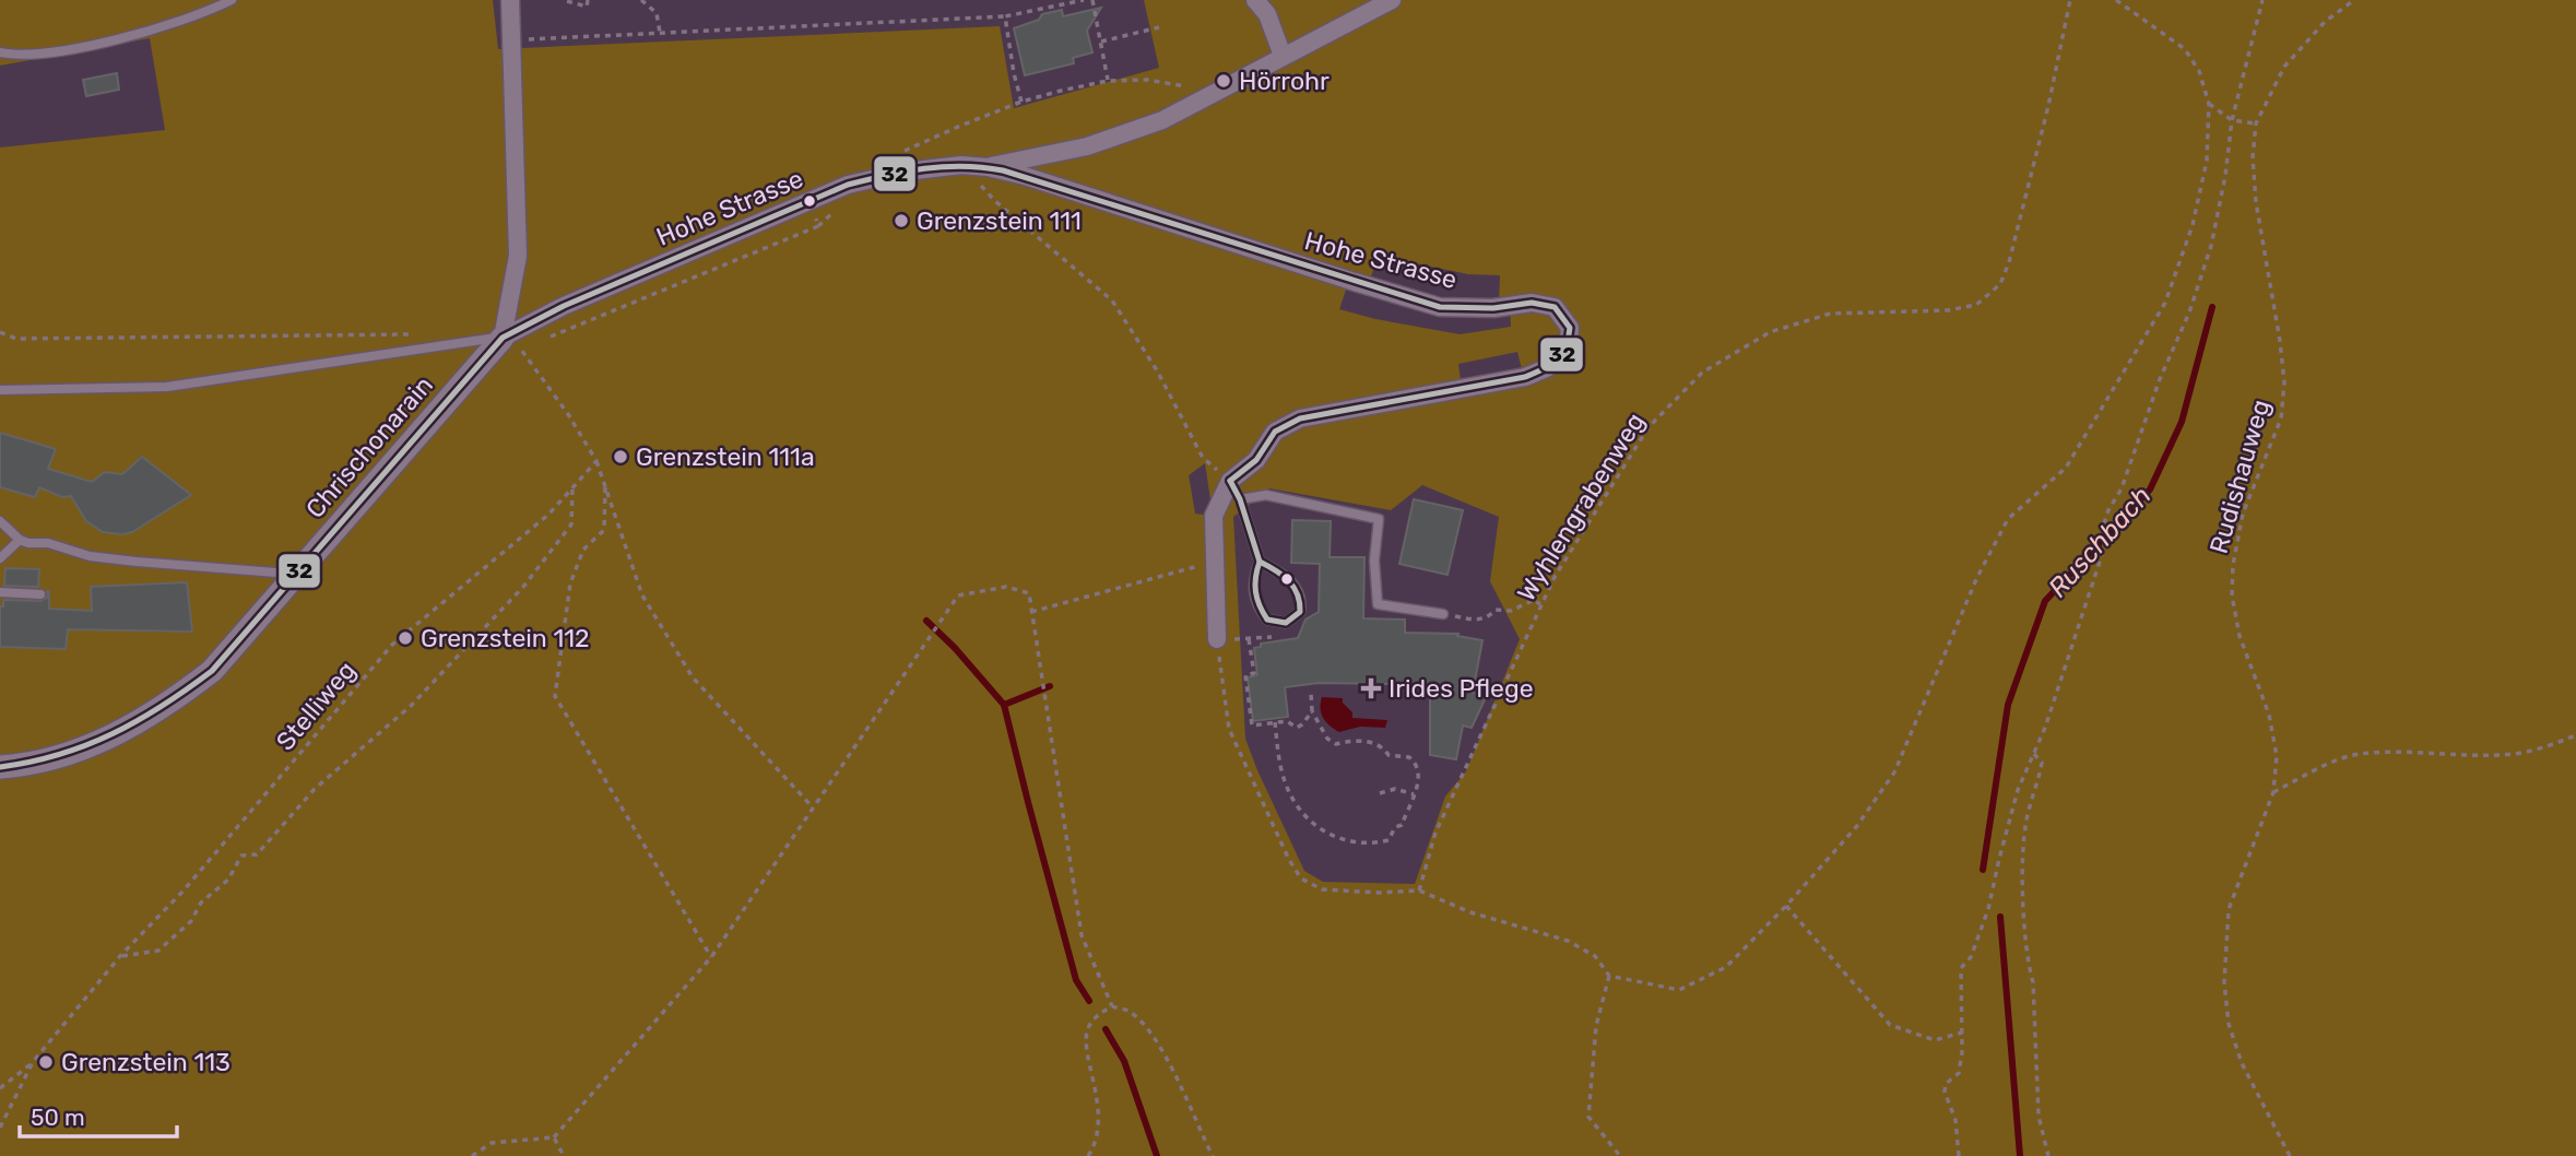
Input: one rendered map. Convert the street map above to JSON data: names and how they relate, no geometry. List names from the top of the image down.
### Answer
{
  "streets": {
    "street": ["Hohe Strasse", "Chrischonarain"],
    "path": ["Rudishauweg", "Wyhlengrabenweg", "Stelliweg"]
  },
  "crossings": [
    ["Hohe Strasse", "Chrischonarain"]
  ],
  "water": ["Ruschbach"],
  "places": {
    "other": [
      "Hörrohr",
      "Grenzstein 111",
      "Grenzstein 111a",
      "Grenzstein 112",
      "Grenzstein 113"
    ],
    "health": ["Irides Pflege"]
  },
  "lines": ["transit line 32"],
  "scale_bar": "50 m"
}
